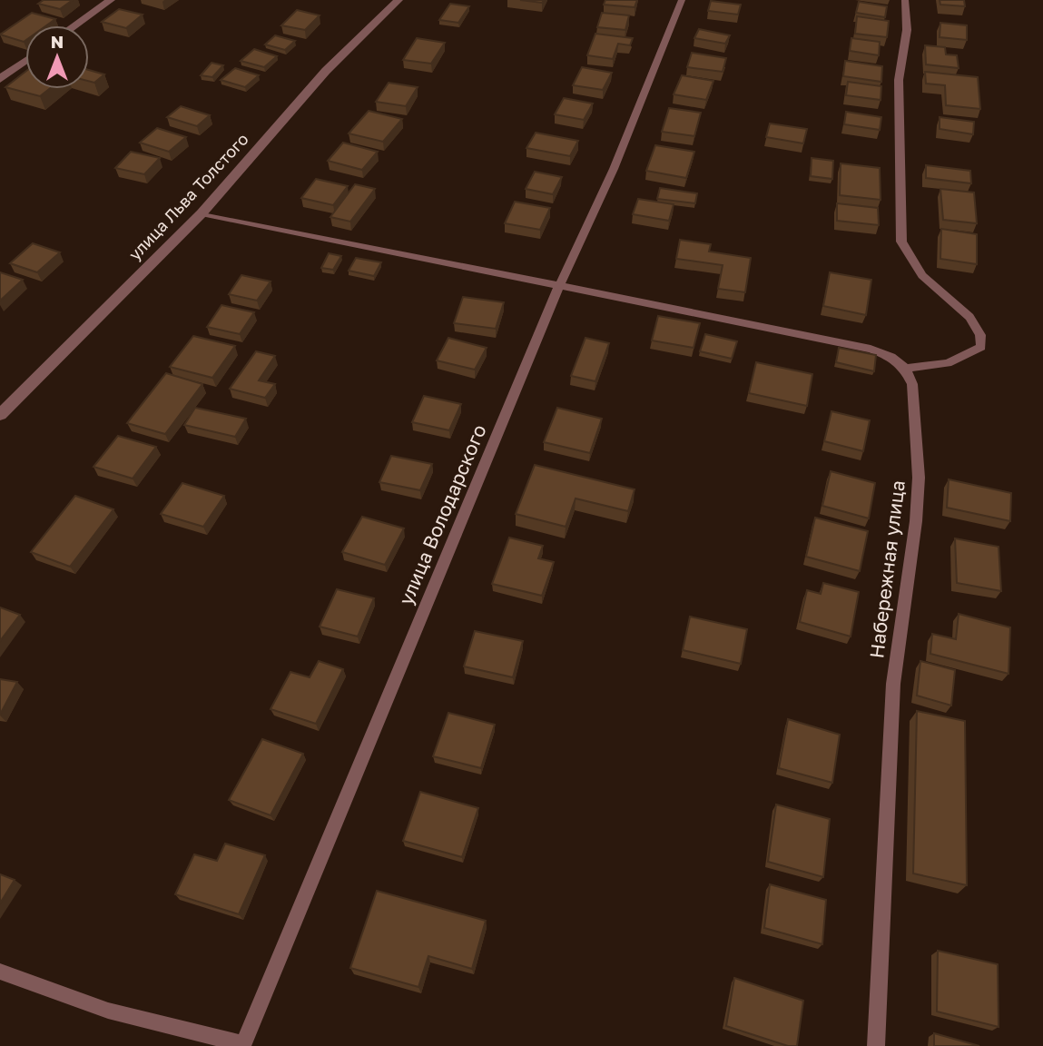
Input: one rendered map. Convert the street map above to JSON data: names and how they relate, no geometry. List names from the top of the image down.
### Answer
{
  "streets": {
    "street": ["улица Льва Толстого"],
    "lane": ["улица Володарского", "Набережная улица"]
  },
  "north": "top"
}
